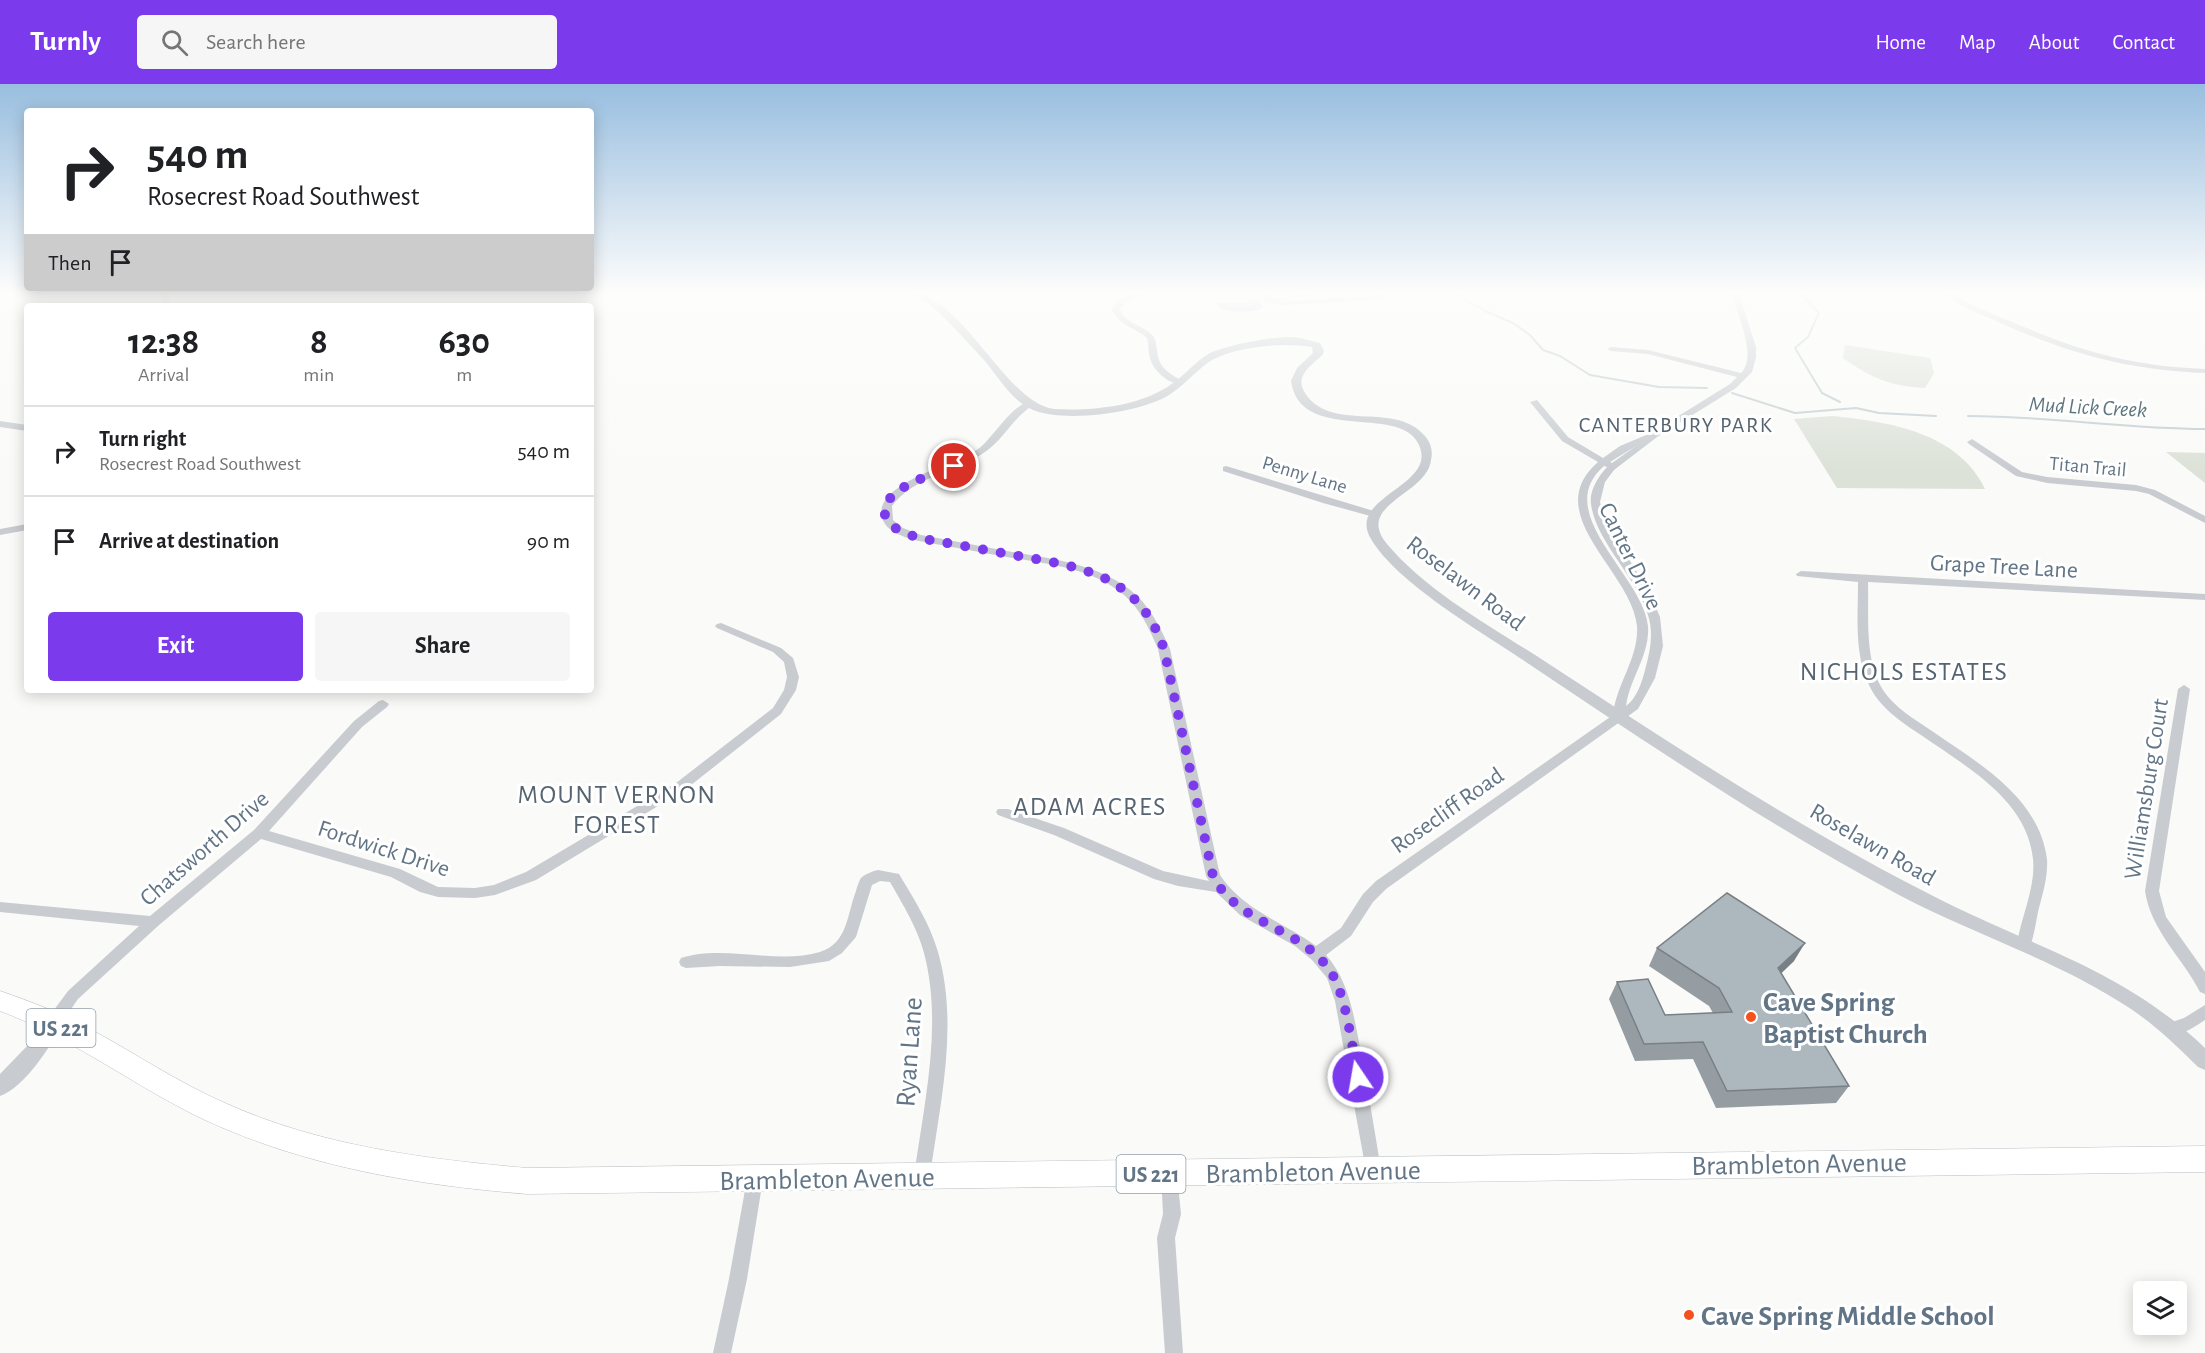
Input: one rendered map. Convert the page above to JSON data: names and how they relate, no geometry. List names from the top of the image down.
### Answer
{
  "streets": {
    "main road": ["US 221", "Brambleton Avenue"],
    "street": [
      "Titan Trail",
      "Penny Lane",
      "Canter Drive",
      "Grape Tree Lane",
      "Roselawn Road",
      "Williamsburg Court",
      "Rosecliff Road",
      "Chatsworth Drive",
      "Fordwick Drive",
      "Ryan Lane"
    ]
  },
  "crossings": [
    ["Penny Lane", "Roselawn Road"],
    ["Canter Drive", "Roselawn Road"],
    ["Canter Drive", "Rosecliff Road"],
    ["Roselawn Road", "Rosecliff Road"],
    ["Chatsworth Drive", "Fordwick Drive"],
    ["Chatsworth Drive", "US 221"],
    ["Chatsworth Drive", "Brambleton Avenue"],
    ["US 221", "Brambleton Avenue"],
    ["Ryan Lane", "Brambleton Avenue"]
  ],
  "districts": [
    "CANTERBURY PARK",
    "NICHOLS ESTATES",
    "MOUNT VERNON FOREST",
    "ADAM ACRES"
  ],
  "water": ["Mud Lick Creek"],
  "places": ["Cave Spring Baptist Church", "Cave Spring Middle School"],
  "page": {
    "header": "Turnly",
    "search": "Search here",
    "nav": [
      "Home",
      "Map",
      "About",
      "Contact"
    ],
    "turn": ["540 m", "Rosecrest Road Southwest"],
    "then": "Then",
    "eta": [
      "12:38",
      "Arrival",
      "8",
      "min",
      "630",
      "m"
    ],
    "list": [
      {
        "name": "Turn right",
        "note": "Rosecrest Road Southwest",
        "value": "540 m"
      },
      {
        "name": "Arrive at destination",
        "value": "90 m"
      }
    ],
    "buttons": ["Exit", "Share"]
  }
}
